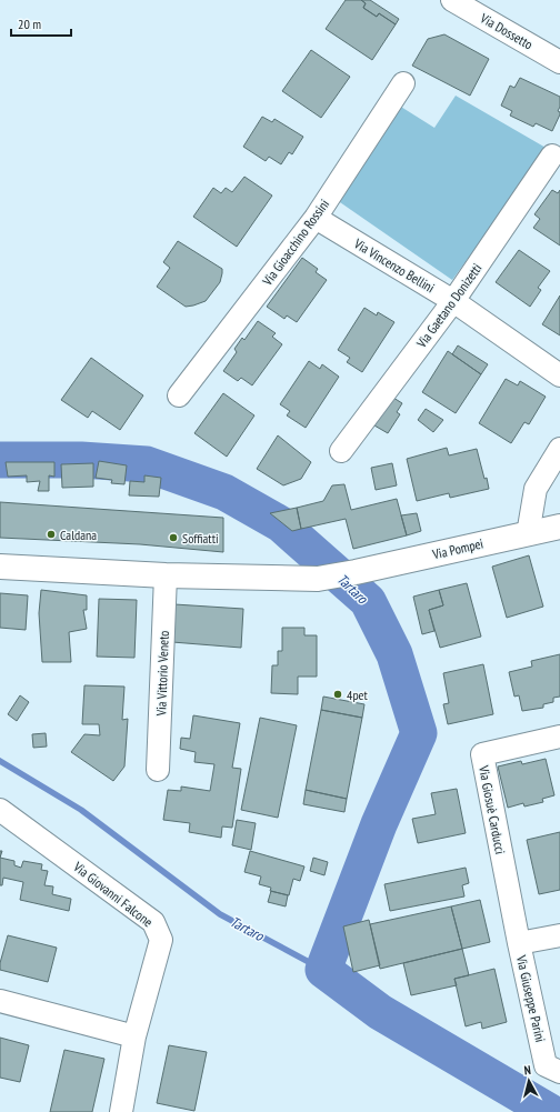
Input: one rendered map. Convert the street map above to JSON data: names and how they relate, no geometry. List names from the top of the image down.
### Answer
{
  "streets": {
    "street": [
      "Via Dossetto",
      "Via Gioacchino Rossini",
      "Via Vincenzo Bellini",
      "Via Gaetano Donizetti",
      "Via Pompei",
      "Via Vittorio Veneto",
      "Via Giosuè Carducci",
      "Via Giovanni Falcone",
      "Via Giuseppe Parini"
    ]
  },
  "crossings": [
    ["Via Gioacchino Rossini", "Via Vincenzo Bellini"],
    ["Via Vincenzo Bellini", "Via Gaetano Donizetti"],
    ["Via Pompei", "Via Vittorio Veneto"],
    ["Via Giosuè Carducci", "Via Giuseppe Parini"]
  ],
  "water": ["Tartaro"],
  "places": ["Caldana", "Soffiatti", "4pet"],
  "scale_bar": "20 m",
  "north": "top"
}
